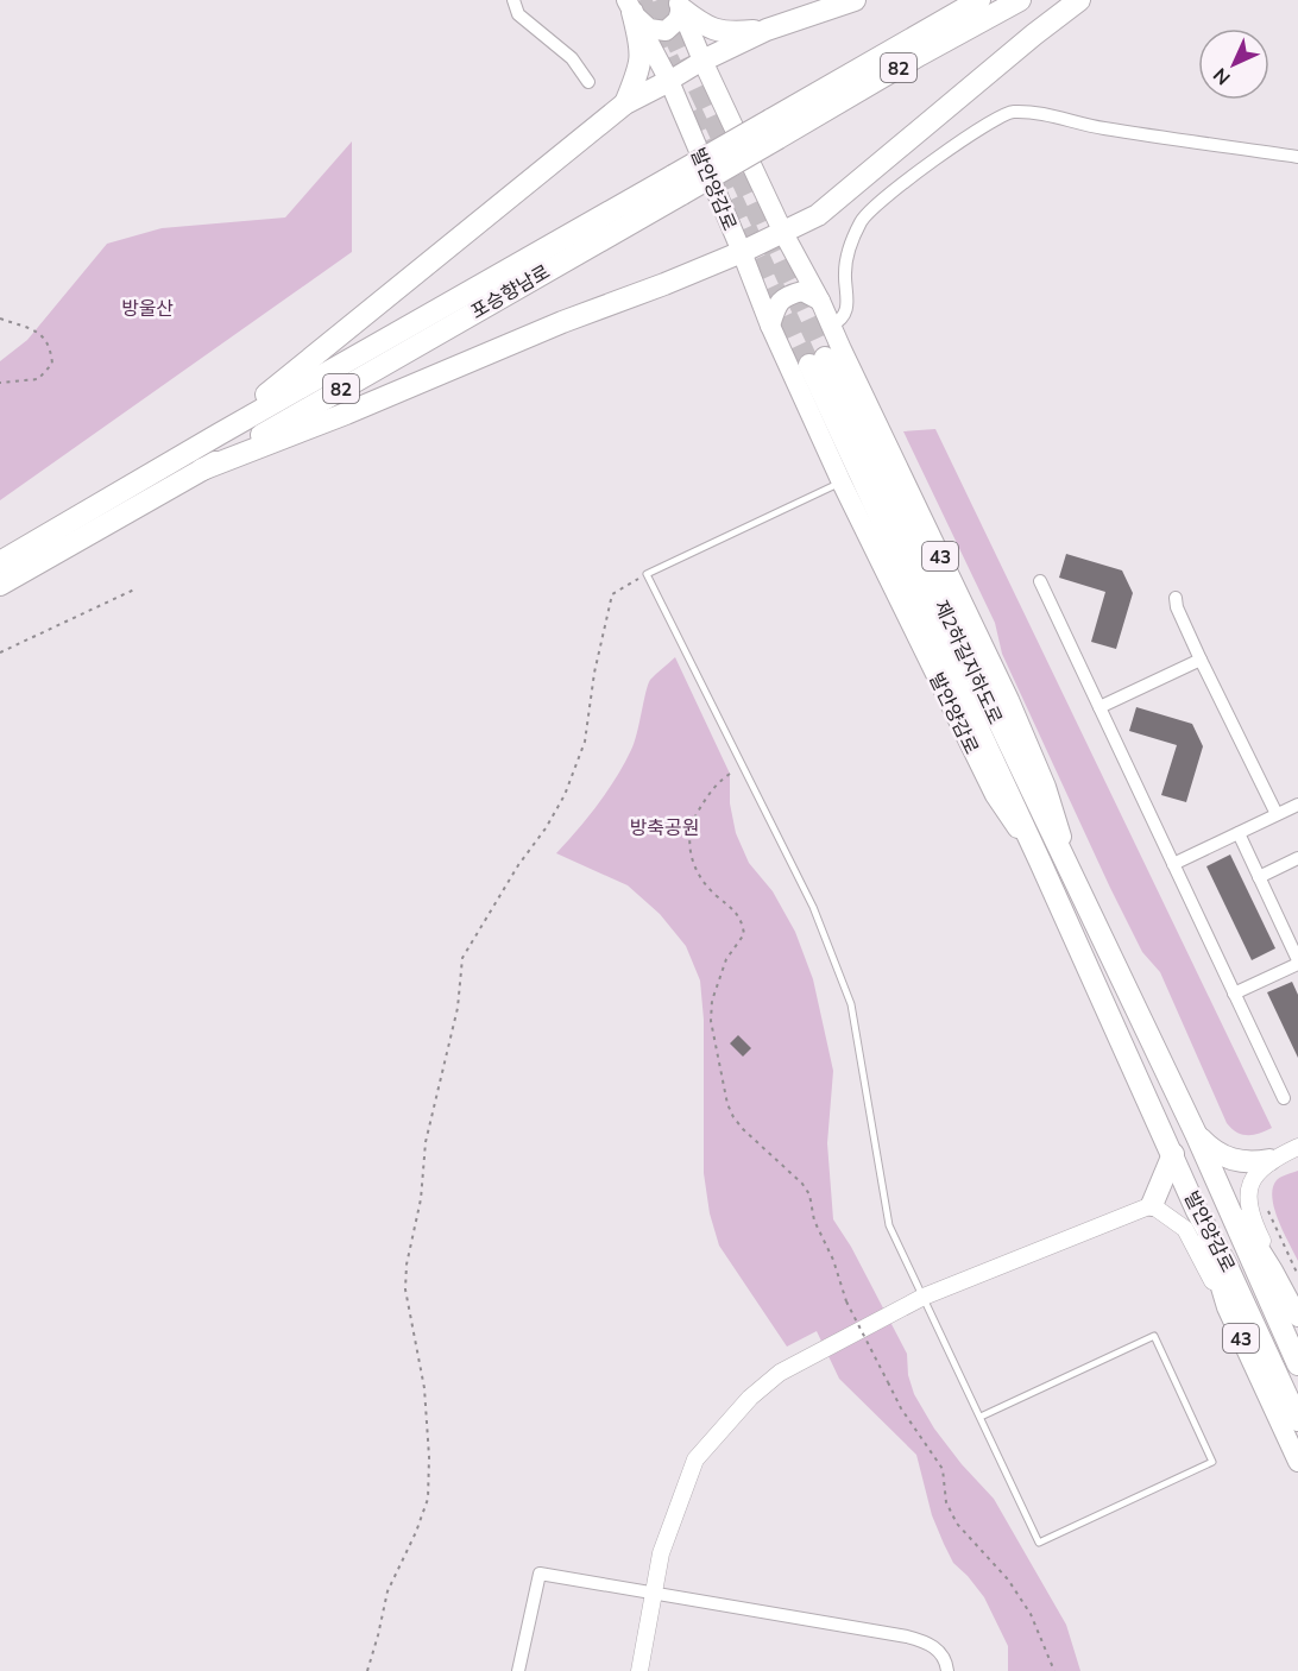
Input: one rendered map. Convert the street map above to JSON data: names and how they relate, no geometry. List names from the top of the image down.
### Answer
{
  "streets": {
    "highway": [
      "82",
      "발안양감로",
      "포승향남로",
      "43",
      "제2하길지하도로"
    ]
  },
  "crossings": [
    ["발안양감로", "43"],
    ["발안양감로", "제2하길지하도로"]
  ],
  "parks": ["방울산", "방축공원"],
  "north": "bottom left"
}
